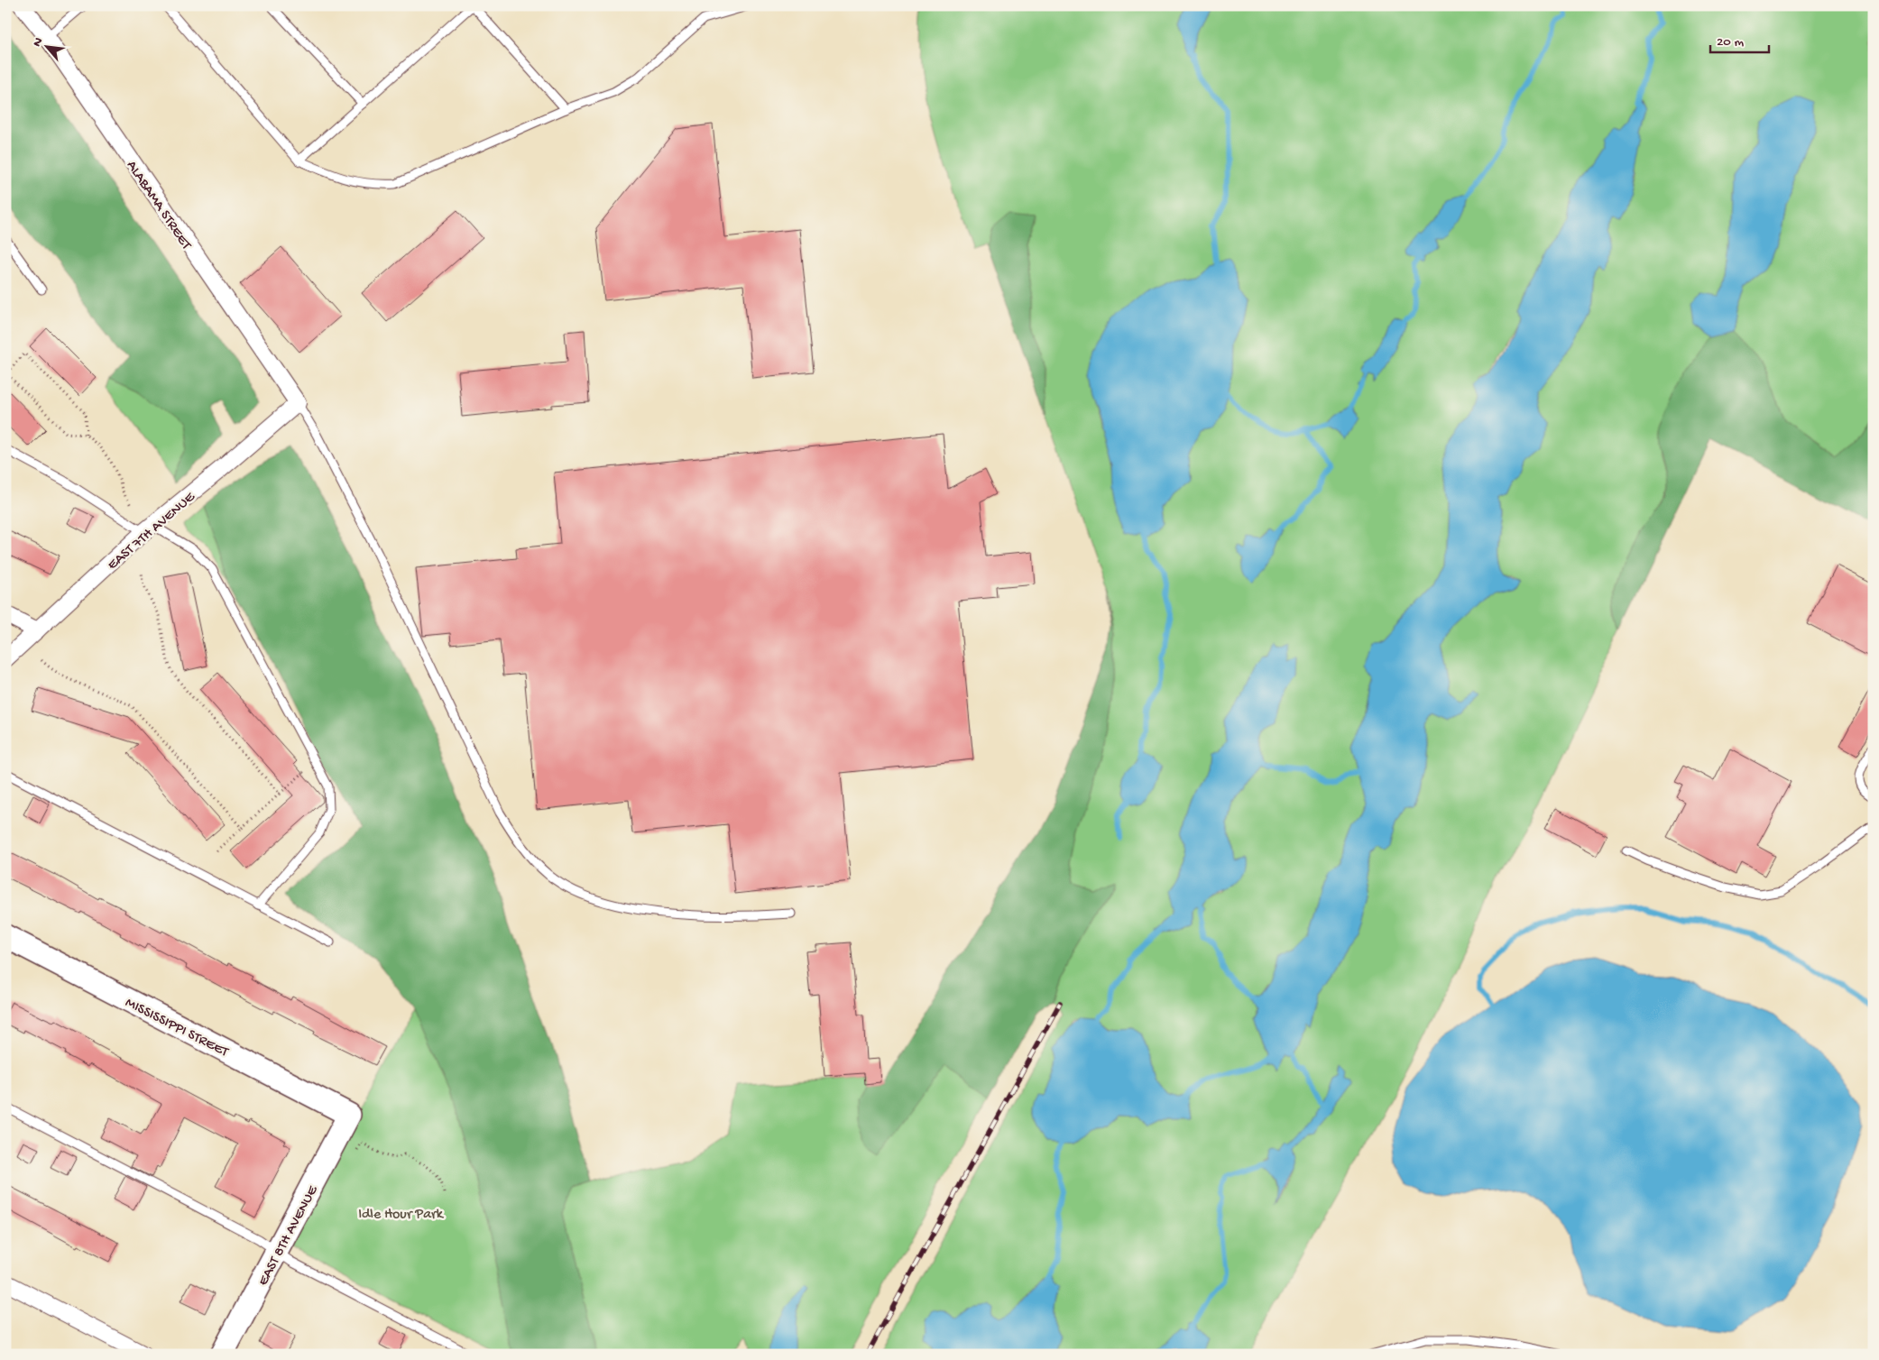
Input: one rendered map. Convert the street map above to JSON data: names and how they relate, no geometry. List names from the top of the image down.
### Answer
{
  "streets": {
    "street": [
      "ALABAMA STREET",
      "EAST 7TH AVENUE",
      "MISSISSIPPI STREET",
      "EAST 8TH AVENUE"
    ]
  },
  "crossings": [
    ["ALABAMA STREET", "EAST 7TH AVENUE"],
    ["MISSISSIPPI STREET", "EAST 8TH AVENUE"]
  ],
  "parks": ["Idle Hour Park"],
  "scale_bar": "20 m",
  "north": "top left"
}
